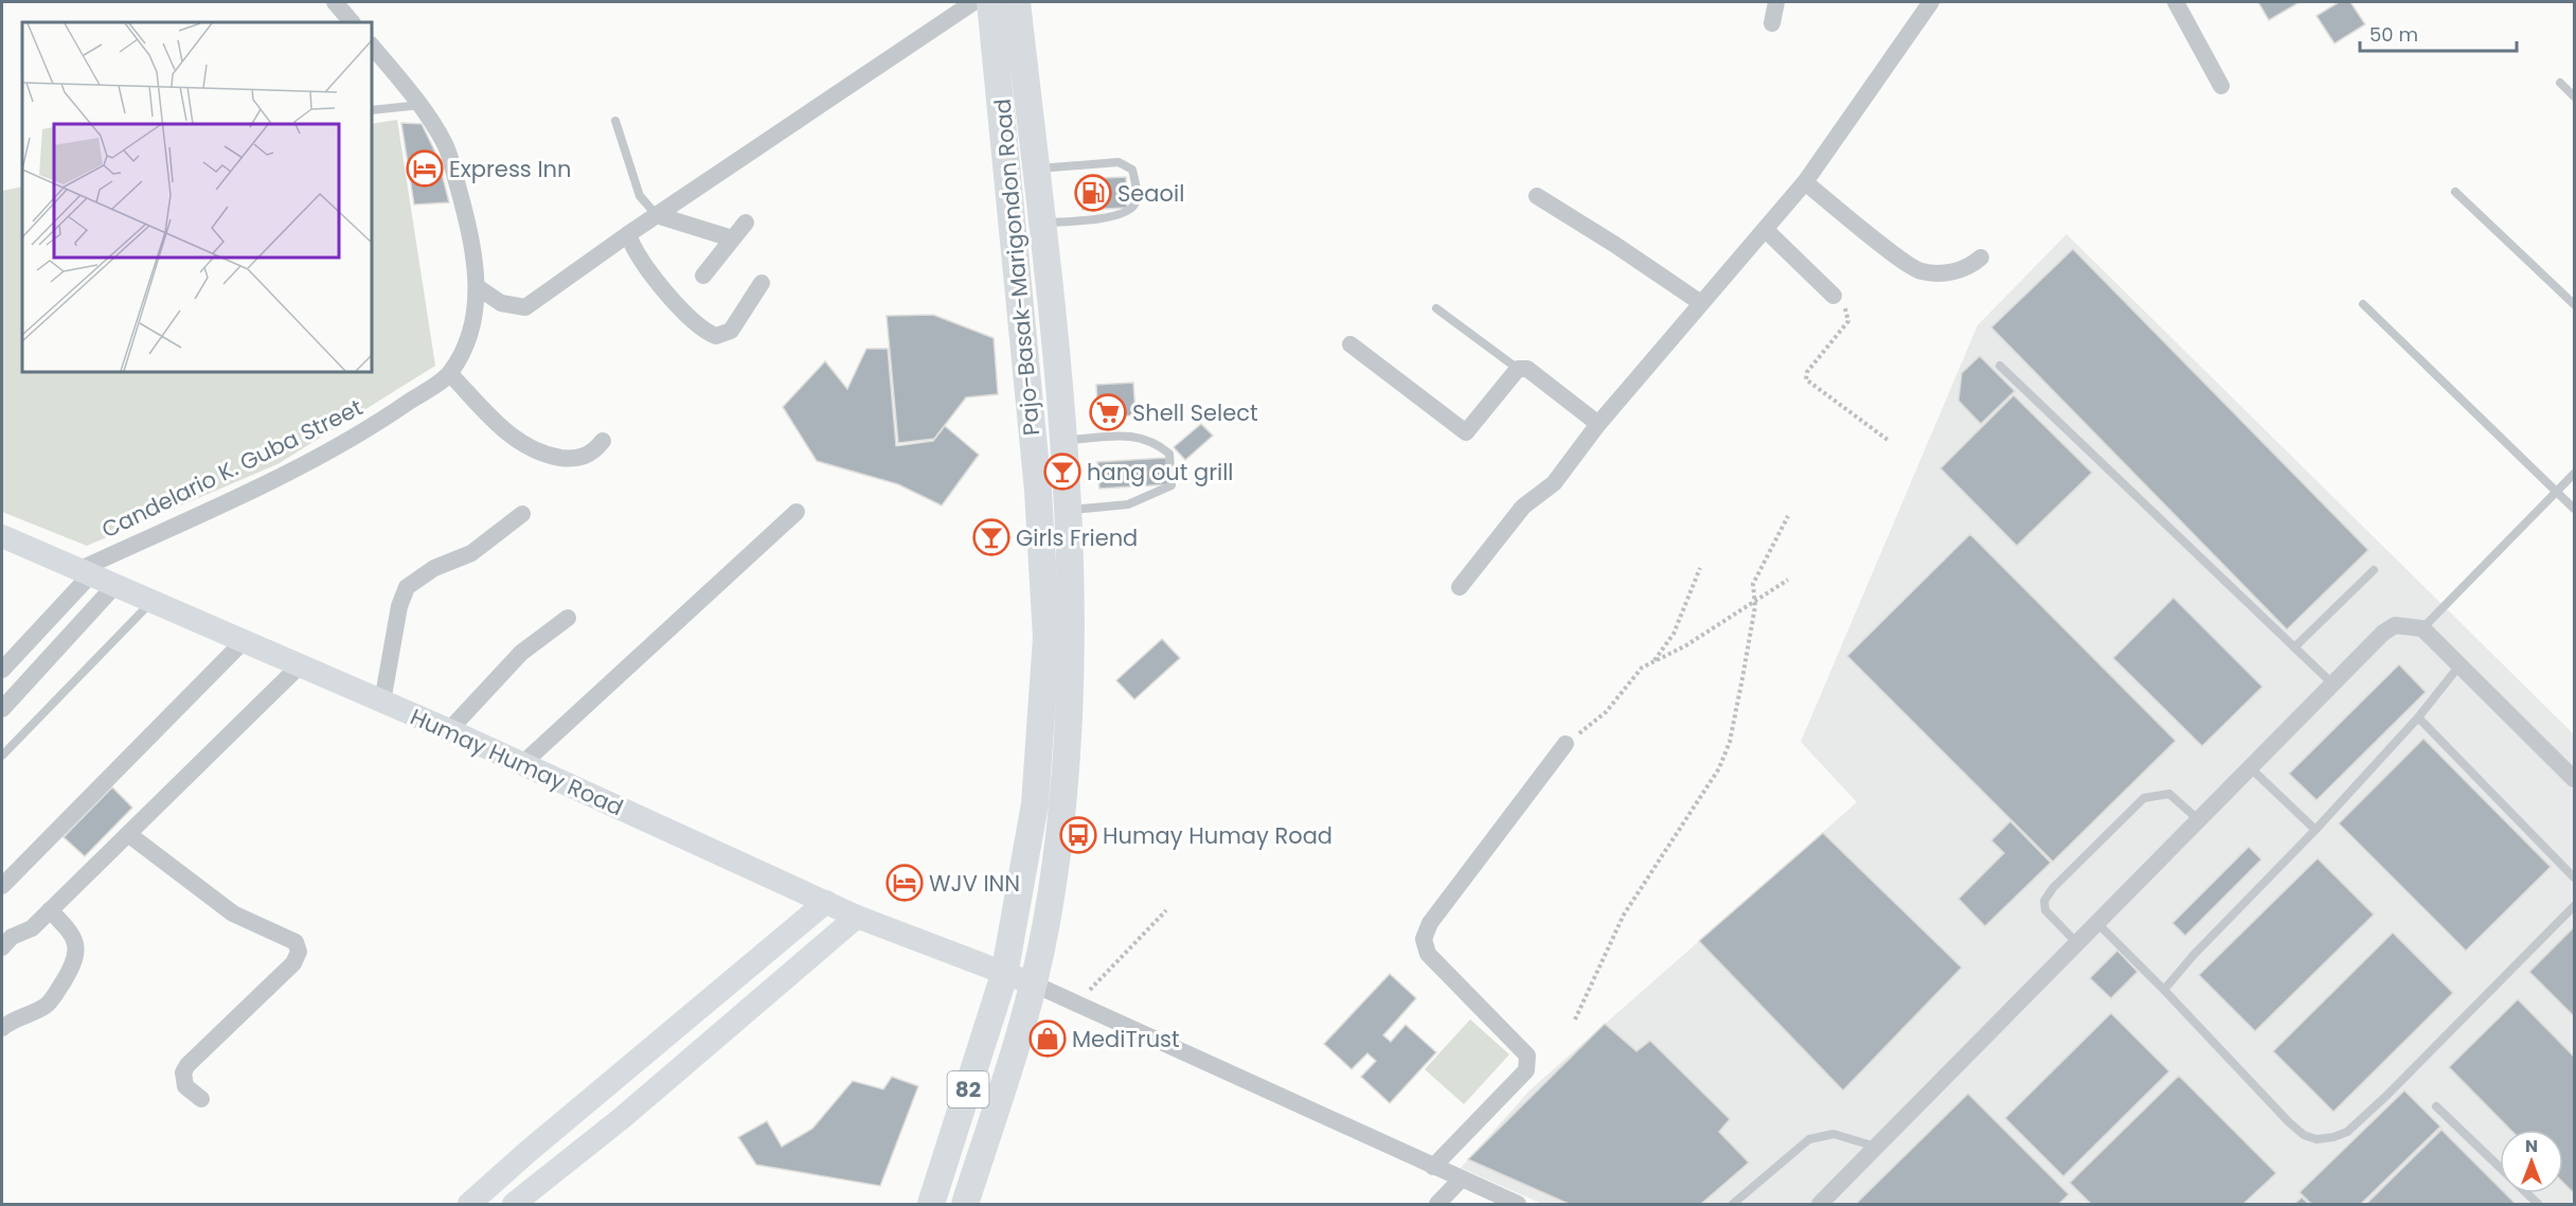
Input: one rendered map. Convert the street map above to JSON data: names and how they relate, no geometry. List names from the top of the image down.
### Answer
{
  "streets": {
    "main road": ["Pajo-Basak-Marigondon Road", "82"],
    "street": ["Candelario K. Guba Street", "Humay Humay Road"]
  },
  "crossings": [
    ["Pajo-Basak-Marigondon Road", "Humay Humay Road"],
    ["Candelario K. Guba Street", "Humay Humay Road"]
  ],
  "places": {
    "hotel": ["Express Inn", "WJV INN"],
    "fuel station": ["Seaoil"],
    "supermarket": ["Shell Select"],
    "bar": ["hang out grill", "Girls Friend"],
    "bus stop": ["Humay Humay Road"],
    "shop": ["MediTrust"]
  },
  "scale_bar": "50 m",
  "north": "top"
}
